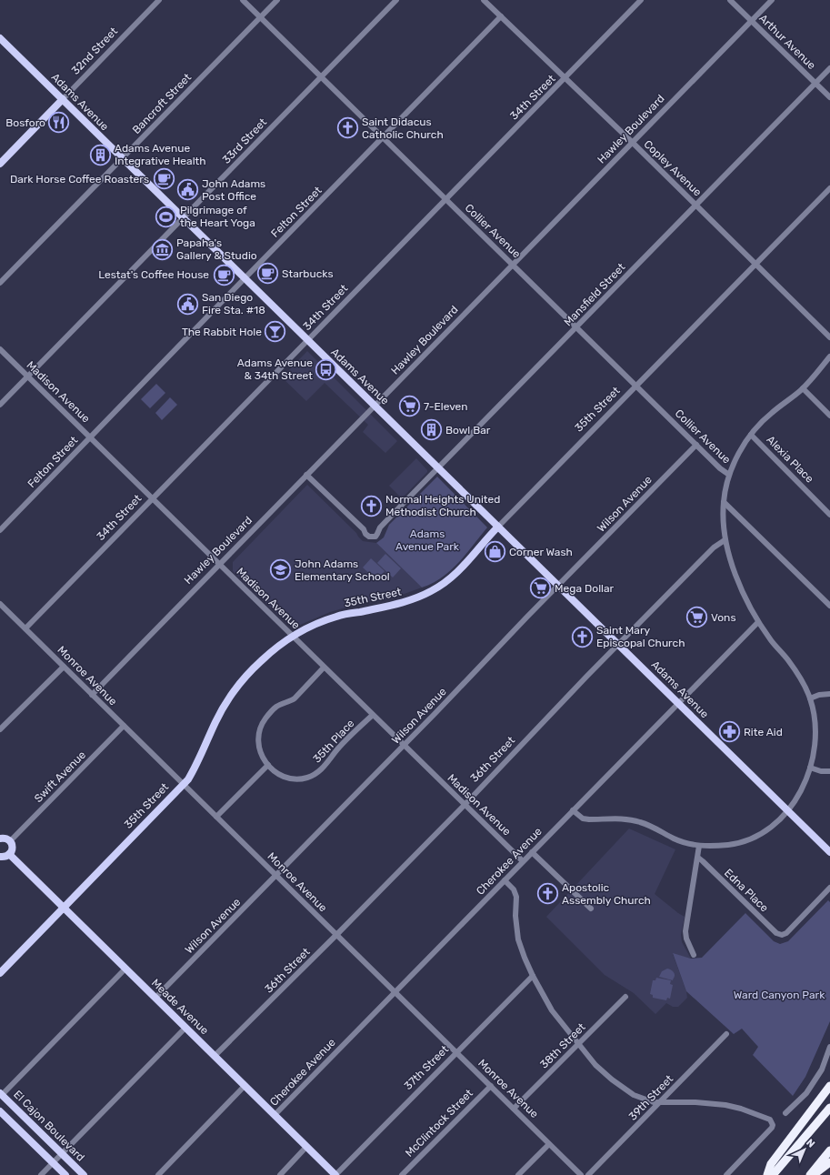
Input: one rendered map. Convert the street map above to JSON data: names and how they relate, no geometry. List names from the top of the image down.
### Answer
{
  "streets": {
    "main road": [
      "32nd Street",
      "Adams Avenue",
      "35th Street",
      "Meade Avenue",
      "El Cajon Boulevard"
    ],
    "street": [
      "Arthur Avenue",
      "34th Street",
      "Bancroft Street",
      "Hawley Boulevard",
      "33rd Street",
      "Copley Avenue",
      "Felton Street",
      "Collier Avenue",
      "Mansfield Street",
      "Madison Avenue",
      "Alexia Place",
      "Wilson Avenue",
      "Monroe Avenue",
      "35th Place",
      "36th Street",
      "Swift Avenue",
      "Cherokee Avenue",
      "Edna Place",
      "38th Street",
      "37th Street",
      "39th Street",
      "McClintock Street"
    ]
  },
  "crossings": [
    ["Arthur Avenue", "Hawley Boulevard"],
    ["Arthur Avenue", "Mansfield Street"],
    ["32nd Street", "Adams Avenue"],
    ["34th Street", "Adams Avenue"],
    ["34th Street", "Copley Avenue"],
    ["34th Street", "Collier Avenue"],
    ["34th Street", "Madison Avenue"],
    ["34th Street", "Monroe Avenue"],
    ["Adams Avenue", "Bancroft Street"],
    ["Adams Avenue", "Hawley Boulevard"],
    ["Adams Avenue", "33rd Street"],
    ["Adams Avenue", "Felton Street"],
    ["Adams Avenue", "Mansfield Street"],
    ["Adams Avenue", "35th Street"],
    ["Adams Avenue", "Wilson Avenue"],
    ["Adams Avenue", "36th Street"],
    ["Adams Avenue", "Cherokee Avenue"],
    ["Bancroft Street", "Collier Avenue"],
    ["Hawley Boulevard", "Copley Avenue"],
    ["Hawley Boulevard", "Collier Avenue"],
    ["Hawley Boulevard", "Mansfield Street"],
    ["Hawley Boulevard", "Madison Avenue"],
    ["Hawley Boulevard", "Monroe Avenue"],
    ["33rd Street", "Collier Avenue"],
    ["33rd Street", "Madison Avenue"],
    ["Copley Avenue", "Felton Street"],
    ["Copley Avenue", "Mansfield Street"],
    ["Copley Avenue", "35th Street"],
    ["Felton Street", "Collier Avenue"],
    ["Felton Street", "Madison Avenue"],
    ["Collier Avenue", "Mansfield Street"],
    ["Collier Avenue", "35th Street"],
    ["Collier Avenue", "Wilson Avenue"],
    ["Madison Avenue", "35th Street"],
    ["Madison Avenue", "Wilson Avenue"],
    ["Madison Avenue", "35th Place"],
    ["Madison Avenue", "36th Street"],
    ["Madison Avenue", "Cherokee Avenue"],
    ["35th Street", "Monroe Avenue"],
    ["35th Street", "Meade Avenue"],
    ["Wilson Avenue", "Monroe Avenue"],
    ["Wilson Avenue", "Meade Avenue"],
    ["Monroe Avenue", "36th Street"],
    ["Monroe Avenue", "Swift Avenue"],
    ["Monroe Avenue", "Cherokee Avenue"],
    ["Monroe Avenue", "38th Street"],
    ["Monroe Avenue", "37th Street"],
    ["Monroe Avenue", "McClintock Street"],
    ["36th Street", "Meade Avenue"],
    ["Cherokee Avenue", "Meade Avenue"],
    ["Meade Avenue", "37th Street"]
  ],
  "parks": ["Adams Avenue Park", "Ward Canyon Park"],
  "places": {
    "restaurant": ["Bosforo"],
    "church": [
      "Saint Didacus Catholic Church",
      "Normal Heights United Methodist Church",
      "Saint Mary Episcopal Church",
      "Apostolic Assembly Church"
    ],
    "building": ["Adams Avenue Integrative Health", "Bowl Bar"],
    "cafe": ["Dark Horse Coffee Roasters", "Starbucks", "Lestat's Coffee House"],
    "public building": ["John Adams Post Office", "San Diego Fire Sta. #18"],
    "sports": ["Pilgrimage of the Heart Yoga"],
    "museum": ["Papaha's Gallery & Studio"],
    "bar": ["The Rabbit Hole"],
    "bus stop": ["Adams Avenue & 34th Street"],
    "supermarket": ["7-Eleven", "Mega Dollar", "Vons"],
    "shop": ["Corner Wash"],
    "school or university": ["John Adams Elementary School"],
    "pharmacy": ["Rite Aid"]
  },
  "north": "top right"
}
